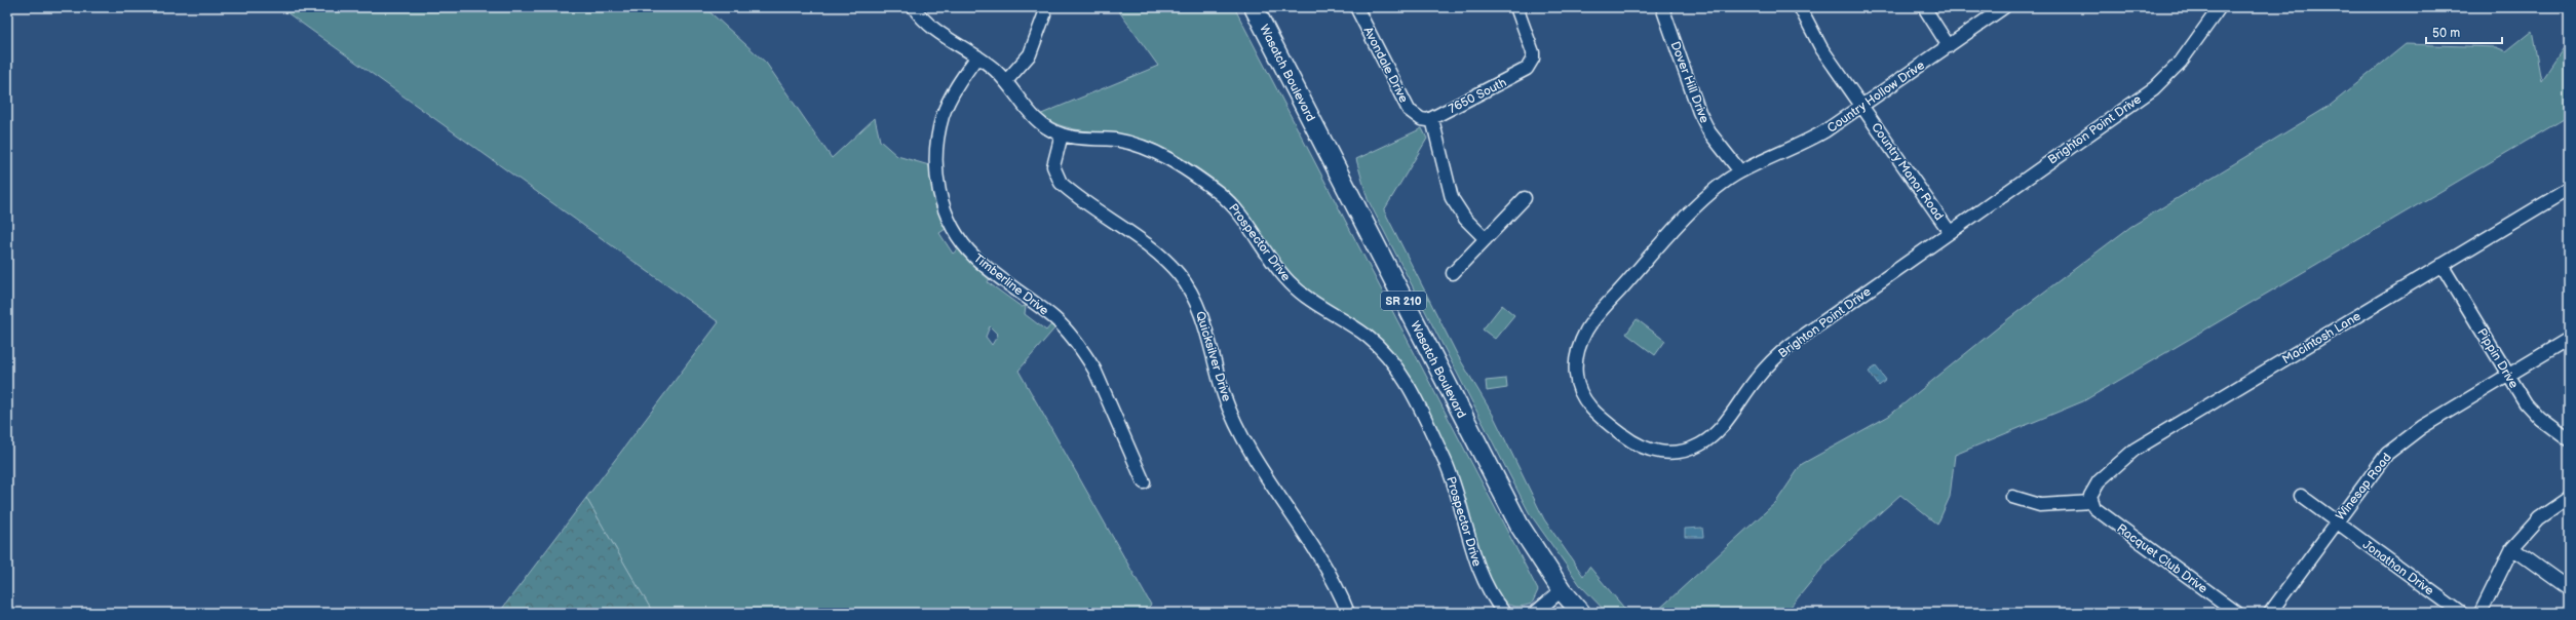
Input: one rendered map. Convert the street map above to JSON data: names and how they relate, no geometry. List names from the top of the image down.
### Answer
{
  "streets": {
    "main road": ["Wasatch Boulevard", "SR 210"],
    "street": [
      "Avondale Drive",
      "Dover Hill Drive",
      "7650 South",
      "Country Hollow Drive",
      "Brighton Point Drive",
      "Country Manor Road",
      "Prospector Drive",
      "Timberline Drive",
      "Macintosh Lane",
      "Quicksilver Drive",
      "Pippin Drive",
      "Winesap Road",
      "Racquet Club Drive",
      "Jonathan Drive"
    ]
  },
  "crossings": [
    ["Avondale Drive", "7650 South"],
    ["Dover Hill Drive", "Country Hollow Drive"],
    ["Dover Hill Drive", "Brighton Point Drive"],
    ["Country Hollow Drive", "Brighton Point Drive"],
    ["Country Hollow Drive", "Country Manor Road"],
    ["Brighton Point Drive", "Country Manor Road"],
    ["Prospector Drive", "Timberline Drive"],
    ["Prospector Drive", "Quicksilver Drive"],
    ["Macintosh Lane", "Pippin Drive"],
    ["Macintosh Lane", "Racquet Club Drive"],
    ["Pippin Drive", "Winesap Road"],
    ["Winesap Road", "Jonathan Drive"]
  ],
  "scale_bar": "50 m"
}
